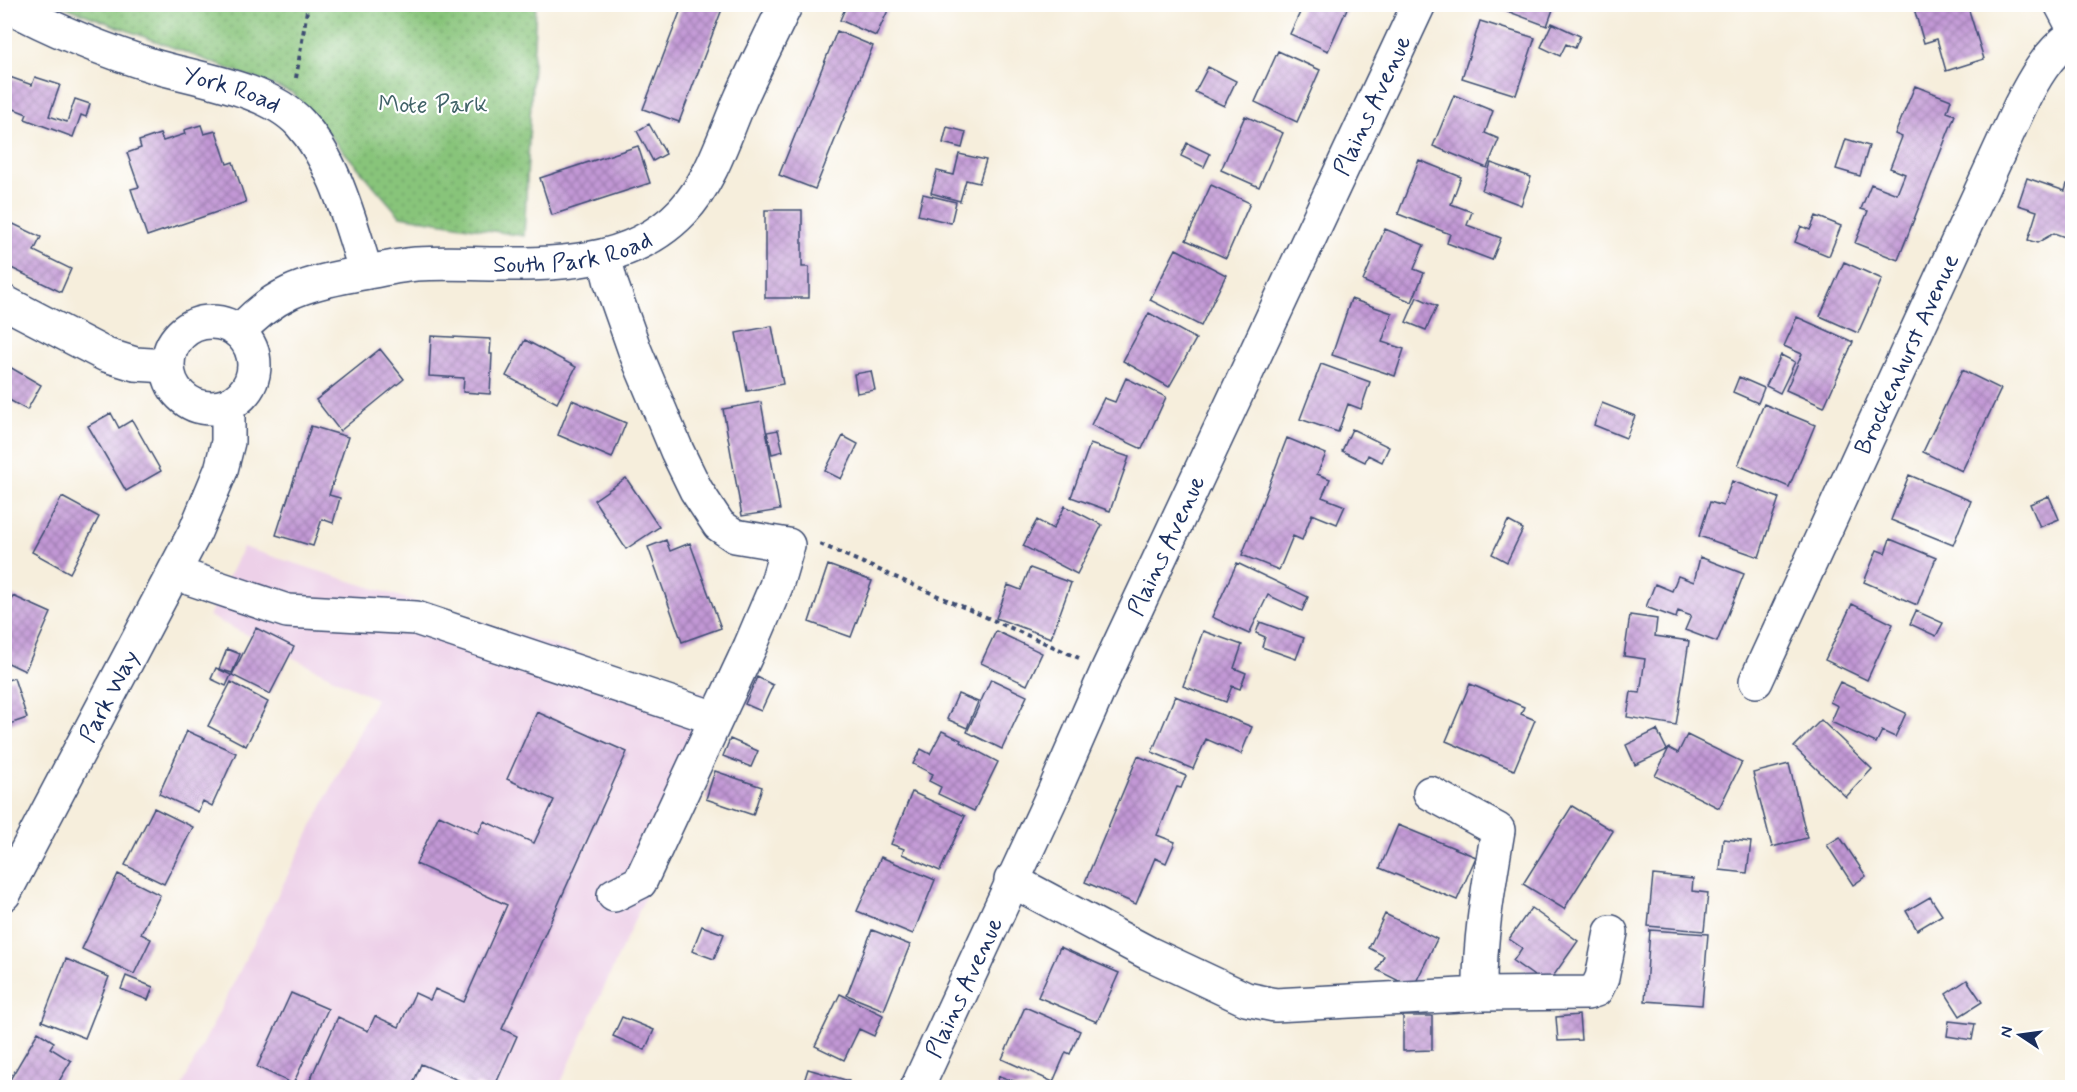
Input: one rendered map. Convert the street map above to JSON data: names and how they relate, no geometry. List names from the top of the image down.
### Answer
{
  "streets": {
    "street": [
      "York Road",
      "Plains Avenue",
      "South Park Road",
      "Brockenhurst Avenue",
      "Park Way"
    ]
  },
  "crossings": [
    ["York Road", "South Park Road"],
    ["South Park Road", "Park Way"]
  ],
  "parks": ["Mote Park"],
  "north": "left"
}
